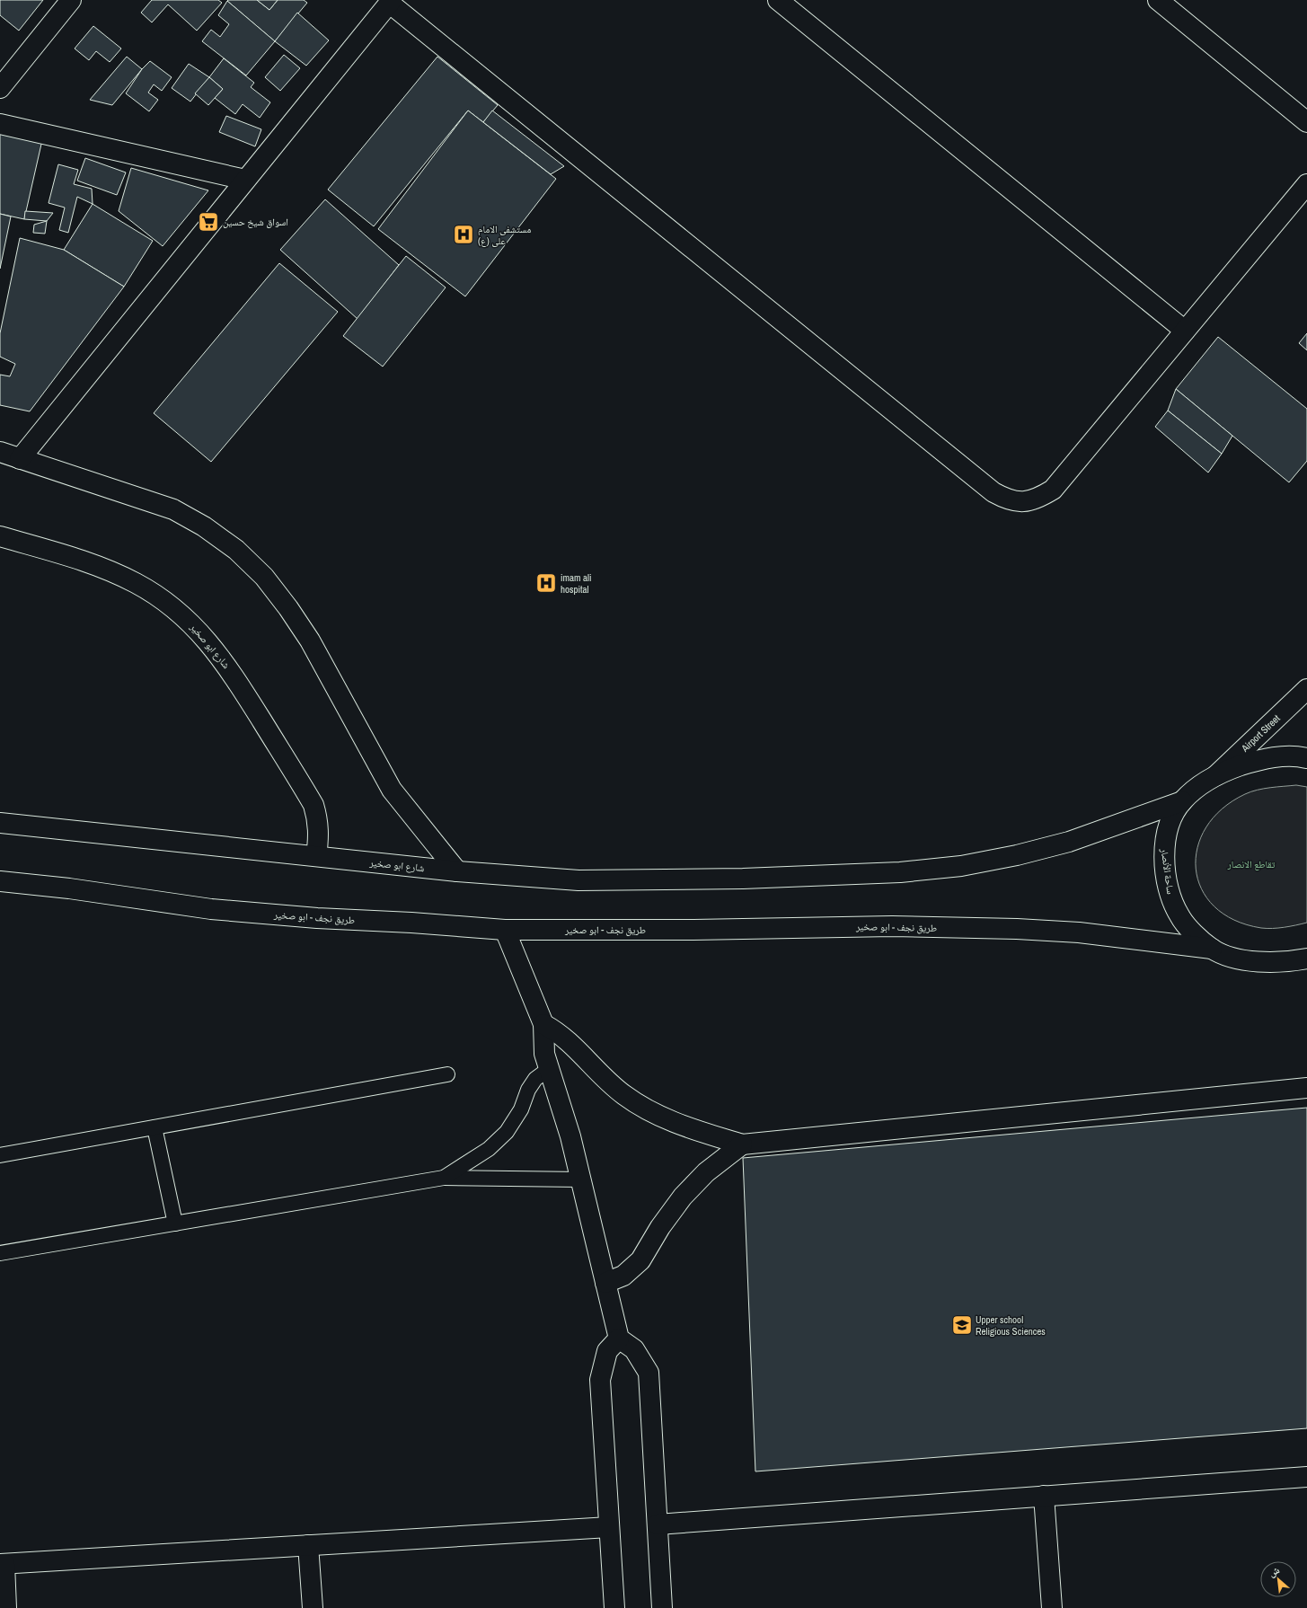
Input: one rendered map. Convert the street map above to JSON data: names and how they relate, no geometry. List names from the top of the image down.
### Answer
{
  "streets": {
    "main road": [
      "شارع ابو صخير",
      "Airport Street",
      "ساحة الأنصار",
      "طريق نجف - ابو صخير"
    ]
  },
  "crossings": [
    ["Airport Street", "ساحة الأنصار"],
    ["ساحة الأنصار", "طريق نجف - ابو صخير"]
  ],
  "parks": ["تقاطع الانصار"],
  "places": {
    "supermarket": ["اسواق شيخ حسين"],
    "hospital": ["مستشفی الامام علی (ع)", "imam ali hospital"],
    "school or university": ["Upper school Religious Sciences"]
  },
  "north": "top left"
}
